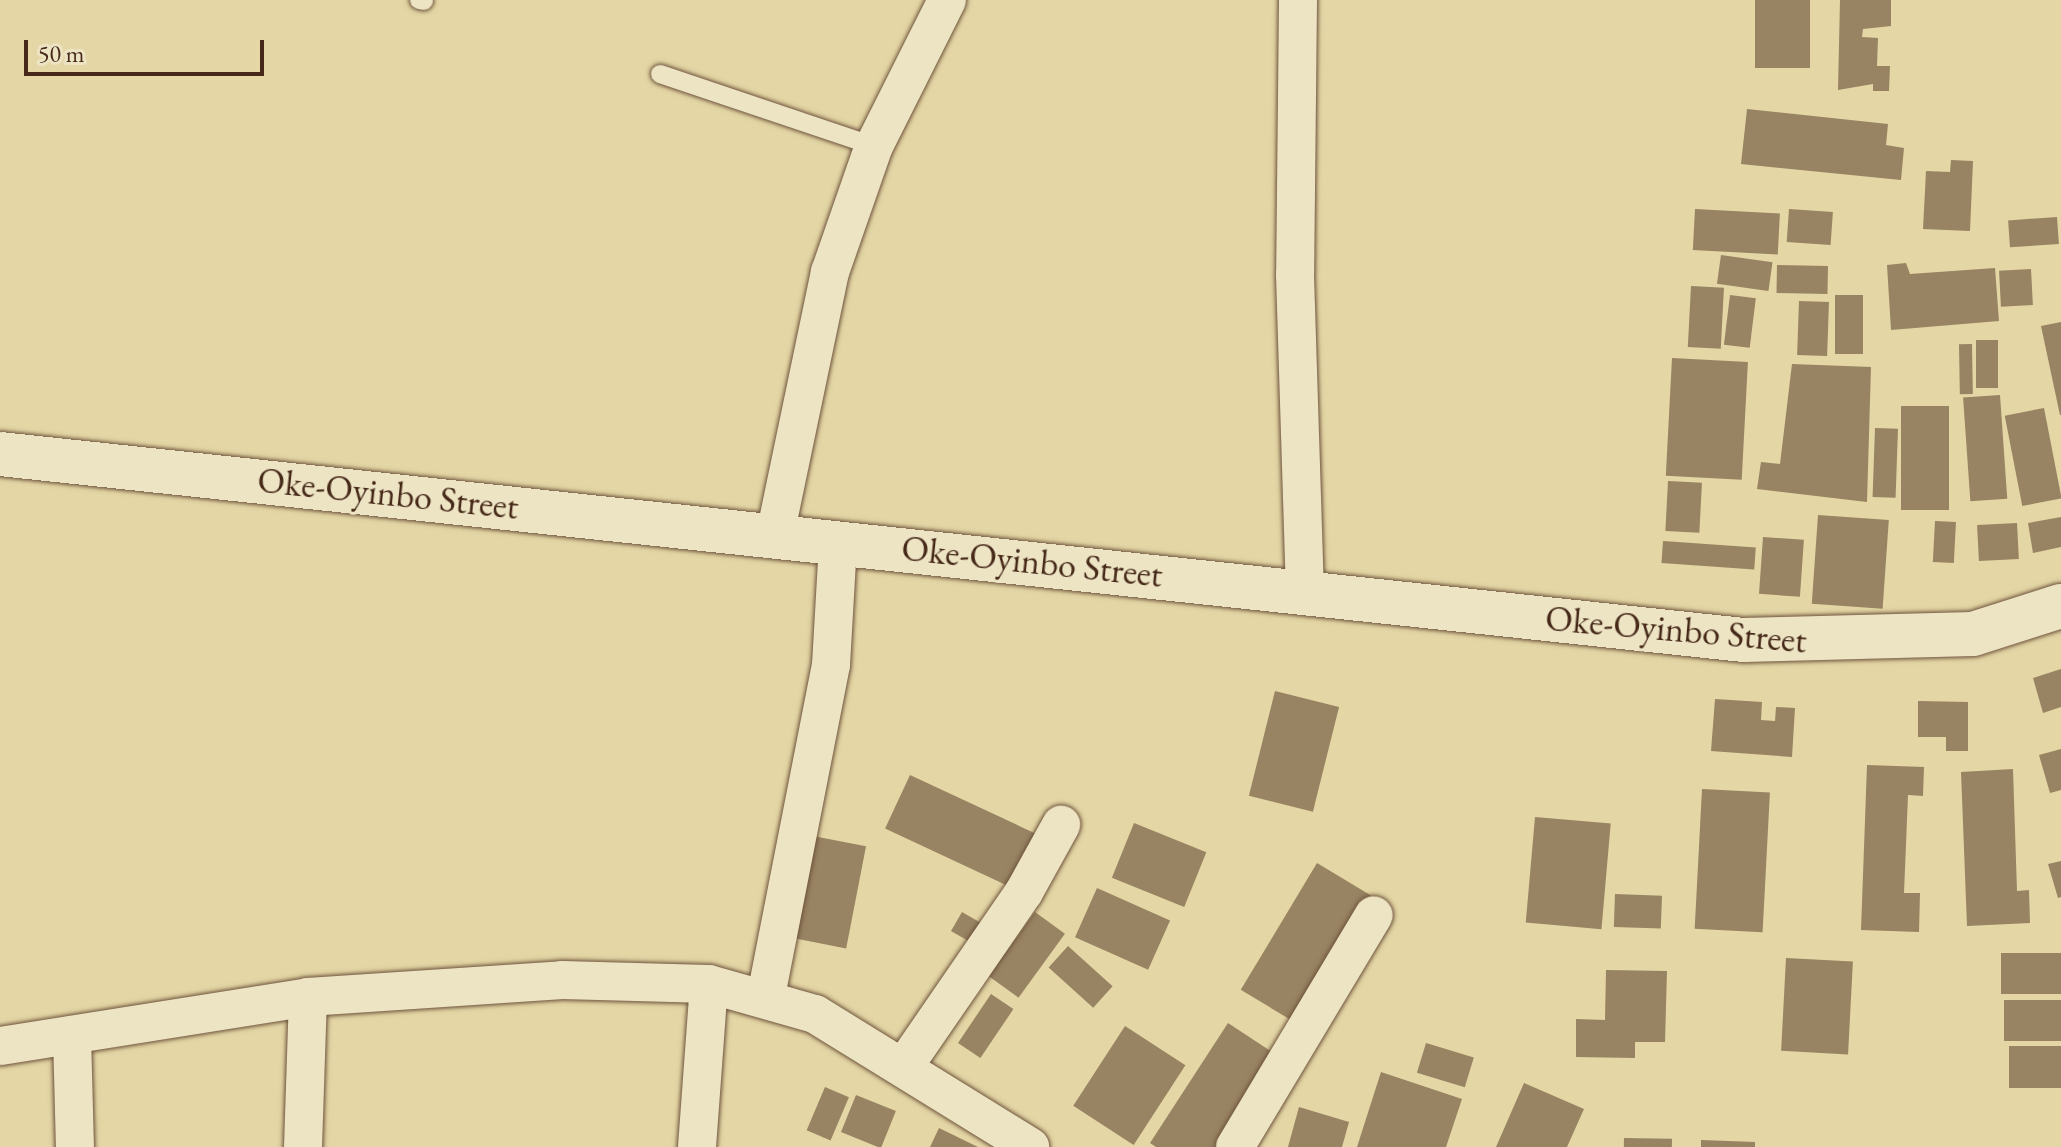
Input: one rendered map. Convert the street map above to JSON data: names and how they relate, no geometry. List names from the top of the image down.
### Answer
{
  "streets": {
    "main road": ["Oke-Oyinbo Street"]
  },
  "scale_bar": "50 m"
}
